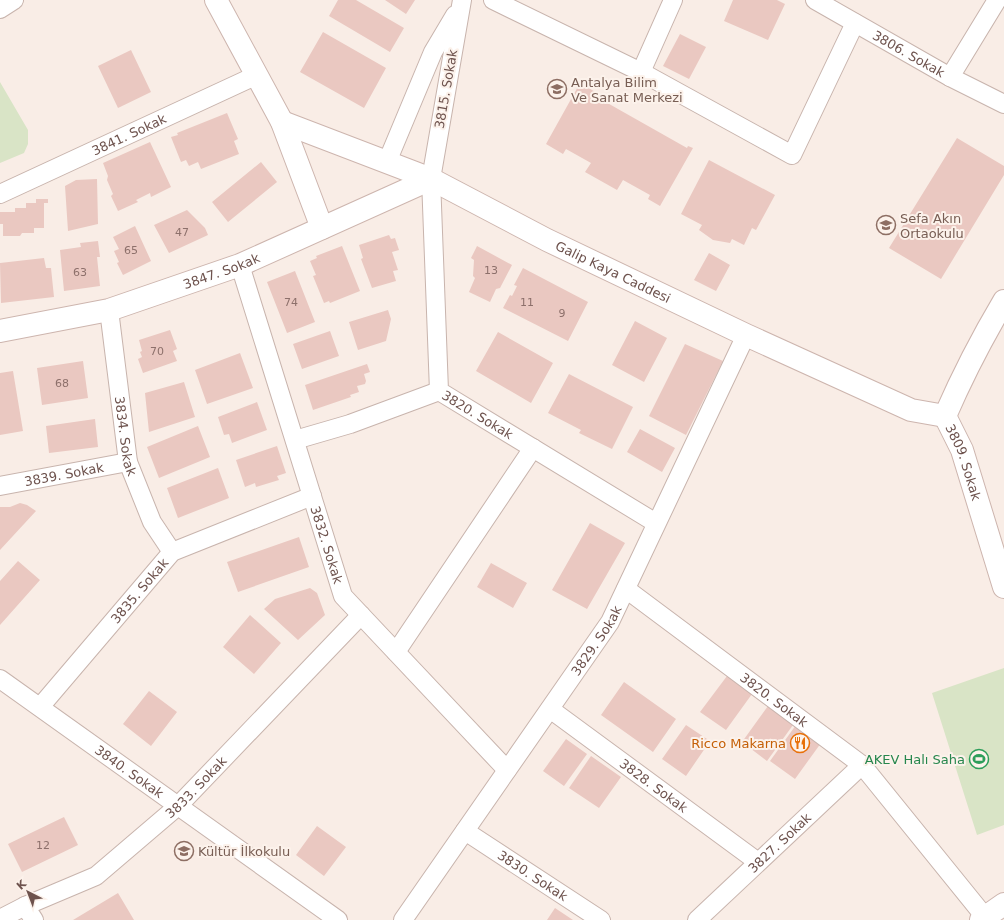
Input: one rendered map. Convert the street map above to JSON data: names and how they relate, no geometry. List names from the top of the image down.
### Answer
{
  "streets": {
    "street": [
      "3806. Sokak",
      "3815. Sokak",
      "3841. Sokak",
      "3847. Sokak",
      "Galip Kaya Caddesi",
      "3820. Sokak",
      "3834. Sokak",
      "3809. Sokak",
      "3839. Sokak",
      "3832. Sokak",
      "3835. Sokak",
      "3829. Sokak",
      "3840. Sokak",
      "3828. Sokak",
      "3833. Sokak",
      "3827. Sokak",
      "3830. Sokak"
    ]
  },
  "crossings": [
    ["3815. Sokak", "3847. Sokak"],
    ["3815. Sokak", "Galip Kaya Caddesi"],
    ["3815. Sokak", "3820. Sokak"],
    ["3847. Sokak", "Galip Kaya Caddesi"],
    ["3847. Sokak", "3820. Sokak"],
    ["3847. Sokak", "3834. Sokak"],
    ["3847. Sokak", "3832. Sokak"],
    ["Galip Kaya Caddesi", "3820. Sokak"],
    ["Galip Kaya Caddesi", "3809. Sokak"],
    ["Galip Kaya Caddesi", "3829. Sokak"],
    ["3820. Sokak", "3829. Sokak"],
    ["3820. Sokak", "3827. Sokak"],
    ["3834. Sokak", "3839. Sokak"],
    ["3834. Sokak", "3835. Sokak"],
    ["3832. Sokak", "3835. Sokak"],
    ["3832. Sokak", "3829. Sokak"],
    ["3832. Sokak", "3833. Sokak"],
    ["3835. Sokak", "3840. Sokak"],
    ["3829. Sokak", "3828. Sokak"],
    ["3829. Sokak", "3830. Sokak"],
    ["3840. Sokak", "3833. Sokak"],
    ["3828. Sokak", "3827. Sokak"]
  ],
  "places": {
    "school or university": ["Antalya Bilim Ve Sanat Merkezi", "Sefa Akın Ortaokulu", "Kültür İlkokulu"],
    "restaurant": ["Ricco Makarna"],
    "sports": ["AKEV Halı Saha"]
  },
  "house_numbers": [
    "47",
    "65",
    "13",
    "63",
    "74",
    "11",
    "9",
    "70",
    "68",
    "12"
  ],
  "north": "top left"
}
